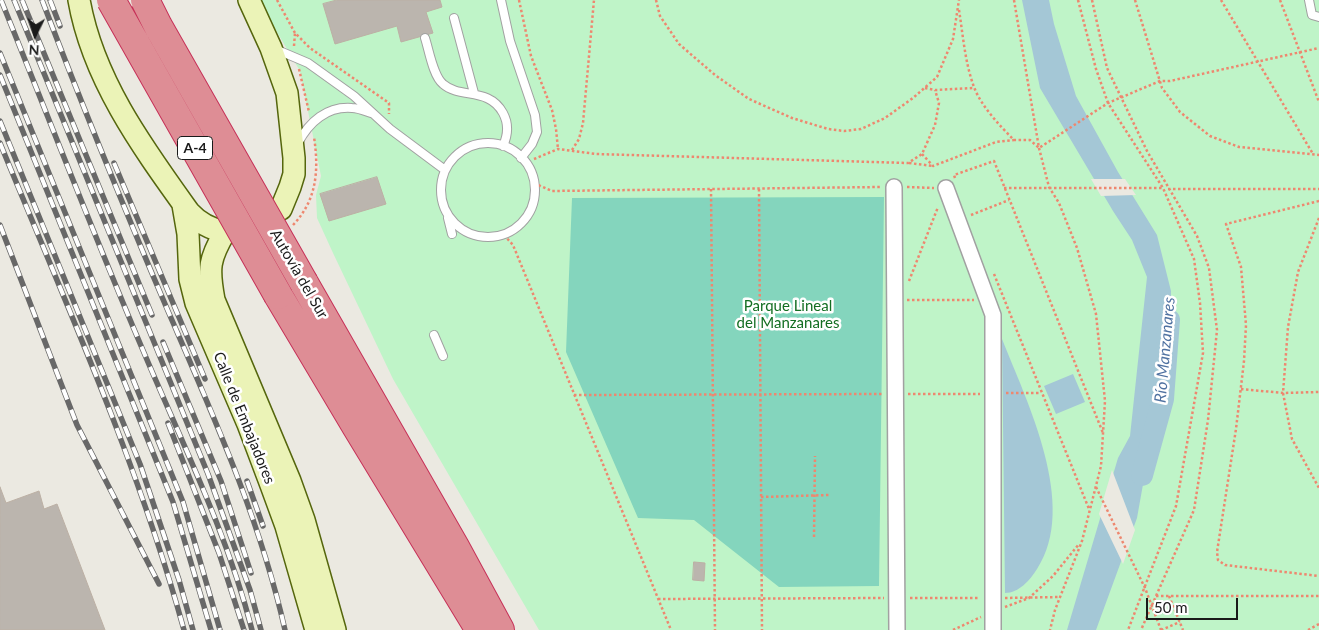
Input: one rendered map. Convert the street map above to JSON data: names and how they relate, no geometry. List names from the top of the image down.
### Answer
{
  "streets": {
    "highway": ["A-4", "Autovía del Sur"],
    "main road": ["Calle de Embajadores"]
  },
  "water": ["Río Manzanares"],
  "parks": ["Parque Lineal del Manzanares"],
  "scale_bar": "50 m",
  "north": "bottom"
}
